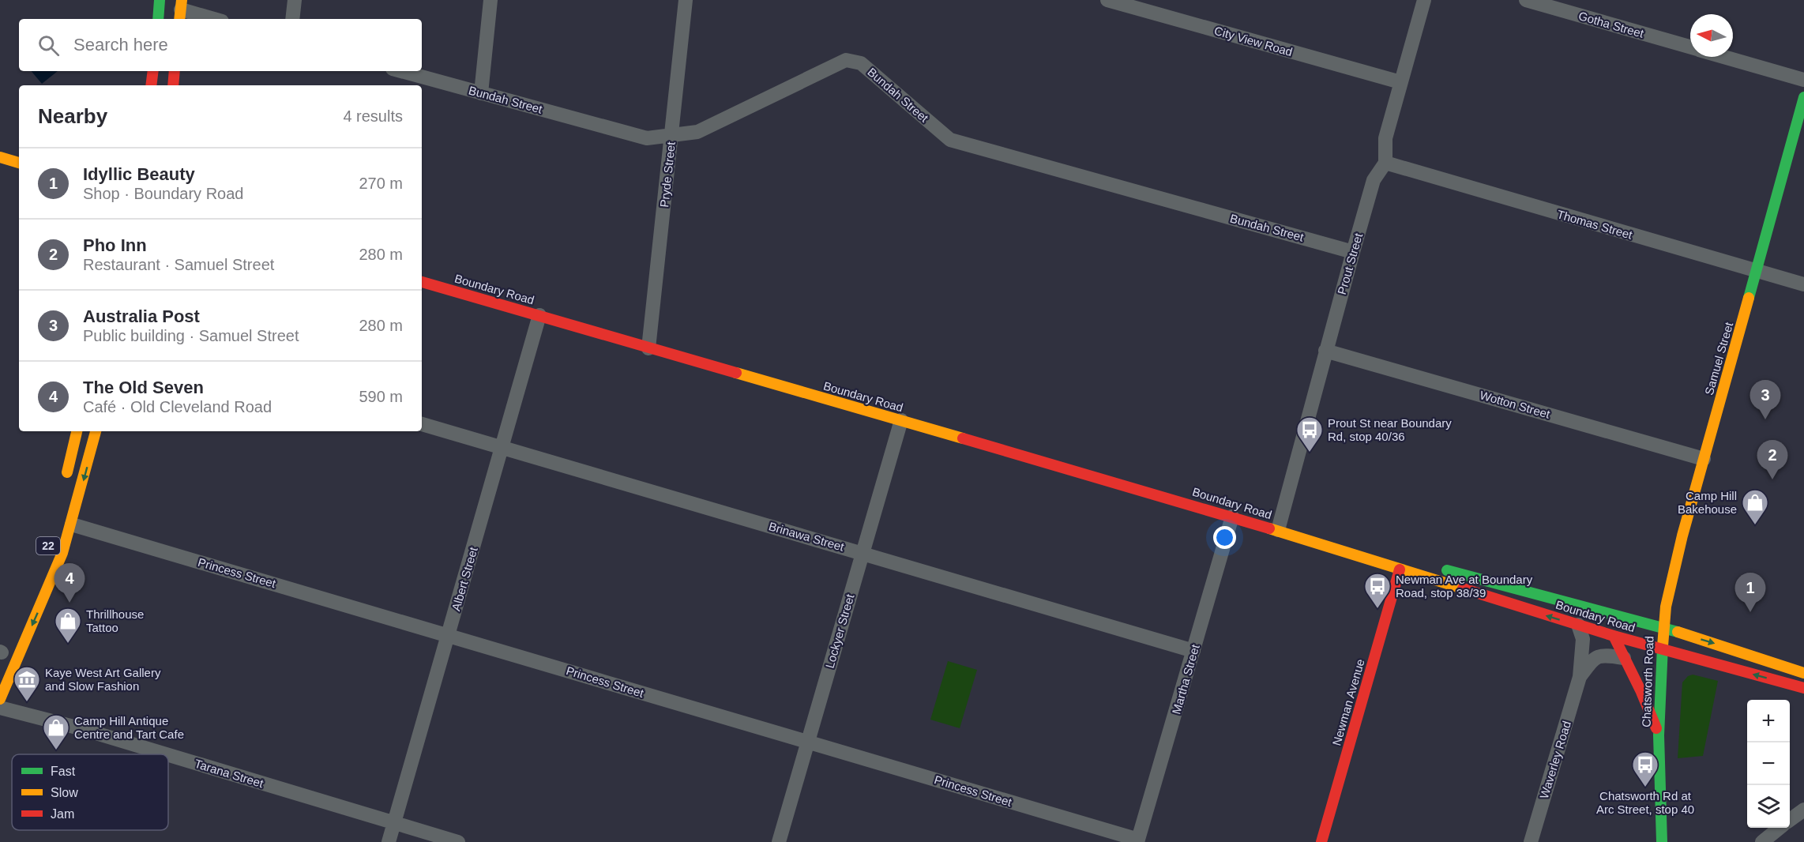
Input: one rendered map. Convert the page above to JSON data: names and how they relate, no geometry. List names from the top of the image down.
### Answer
{
  "streets": {
    "main road": [
      "Boundary Road",
      "Samuel Street",
      "22",
      "Chatsworth Road",
      "Newman Avenue"
    ],
    "street": [
      "Gotha Street",
      "City View Road",
      "Bundah Street",
      "Pryde Street",
      "Thomas Street",
      "Prout Street",
      "Wotton Street",
      "Brinawa Street",
      "Princess Street",
      "Albert Street",
      "Lockyer Street",
      "Martha Street",
      "Waverley Road",
      "Tarana Street"
    ]
  },
  "crossings": [
    ["Bundah Street", "Pryde Street"],
    ["Bundah Street", "Prout Street"],
    ["Pryde Street", "Boundary Road"],
    ["Thomas Street", "Prout Street"],
    ["Thomas Street", "Samuel Street"],
    ["Prout Street", "Boundary Road"],
    ["Prout Street", "Wotton Street"],
    ["Boundary Road", "Samuel Street"],
    ["Boundary Road", "Albert Street"],
    ["Boundary Road", "Lockyer Street"],
    ["Boundary Road", "Martha Street"],
    ["Boundary Road", "Chatsworth Road"],
    ["Boundary Road", "Newman Avenue"],
    ["Boundary Road", "Waverley Road"],
    ["Samuel Street", "Wotton Street"],
    ["Samuel Street", "Chatsworth Road"],
    ["Brinawa Street", "Albert Street"],
    ["Brinawa Street", "Lockyer Street"],
    ["Brinawa Street", "Martha Street"],
    ["22", "Princess Street"],
    ["Princess Street", "Albert Street"],
    ["Princess Street", "Lockyer Street"],
    ["Princess Street", "Martha Street"],
    ["Albert Street", "Tarana Street"],
    ["Chatsworth Road", "Waverley Road"]
  ],
  "places": {
    "bus stop": ["Prout St near Boundary Rd, stop 40/36", "Newman Ave at Boundary Road, stop 38/39", "Chatsworth Rd at Arc Street, stop 40"],
    "shop": ["Camp Hill Bakehouse", "Thrillhouse Tattoo", "Camp Hill Antique Centre and Tart Cafe"],
    "museum": ["Kaye West Art Gallery and Slow Fashion"]
  },
  "legend": ["Fast", "Slow", "Jam"],
  "north": "left",
  "page": {
    "search": "Search here",
    "heading": ["Nearby", "4 results"],
    "list": [
      {
        "mark": "1",
        "name": "Idyllic Beauty",
        "note": "Shop · Boundary Road",
        "value": "270 m"
      },
      {
        "mark": "2",
        "name": "Pho Inn",
        "note": "Restaurant · Samuel Street",
        "value": "280 m"
      },
      {
        "mark": "3",
        "name": "Australia Post",
        "note": "Public building · Samuel Street",
        "value": "280 m"
      },
      {
        "mark": "4",
        "name": "The Old Seven",
        "note": "Café · Old Cleveland Road",
        "value": "590 m"
      }
    ],
    "pins": [
      "3",
      "2",
      "4",
      "1"
    ],
    "map_buttons": ["+", "−"]
  }
}
